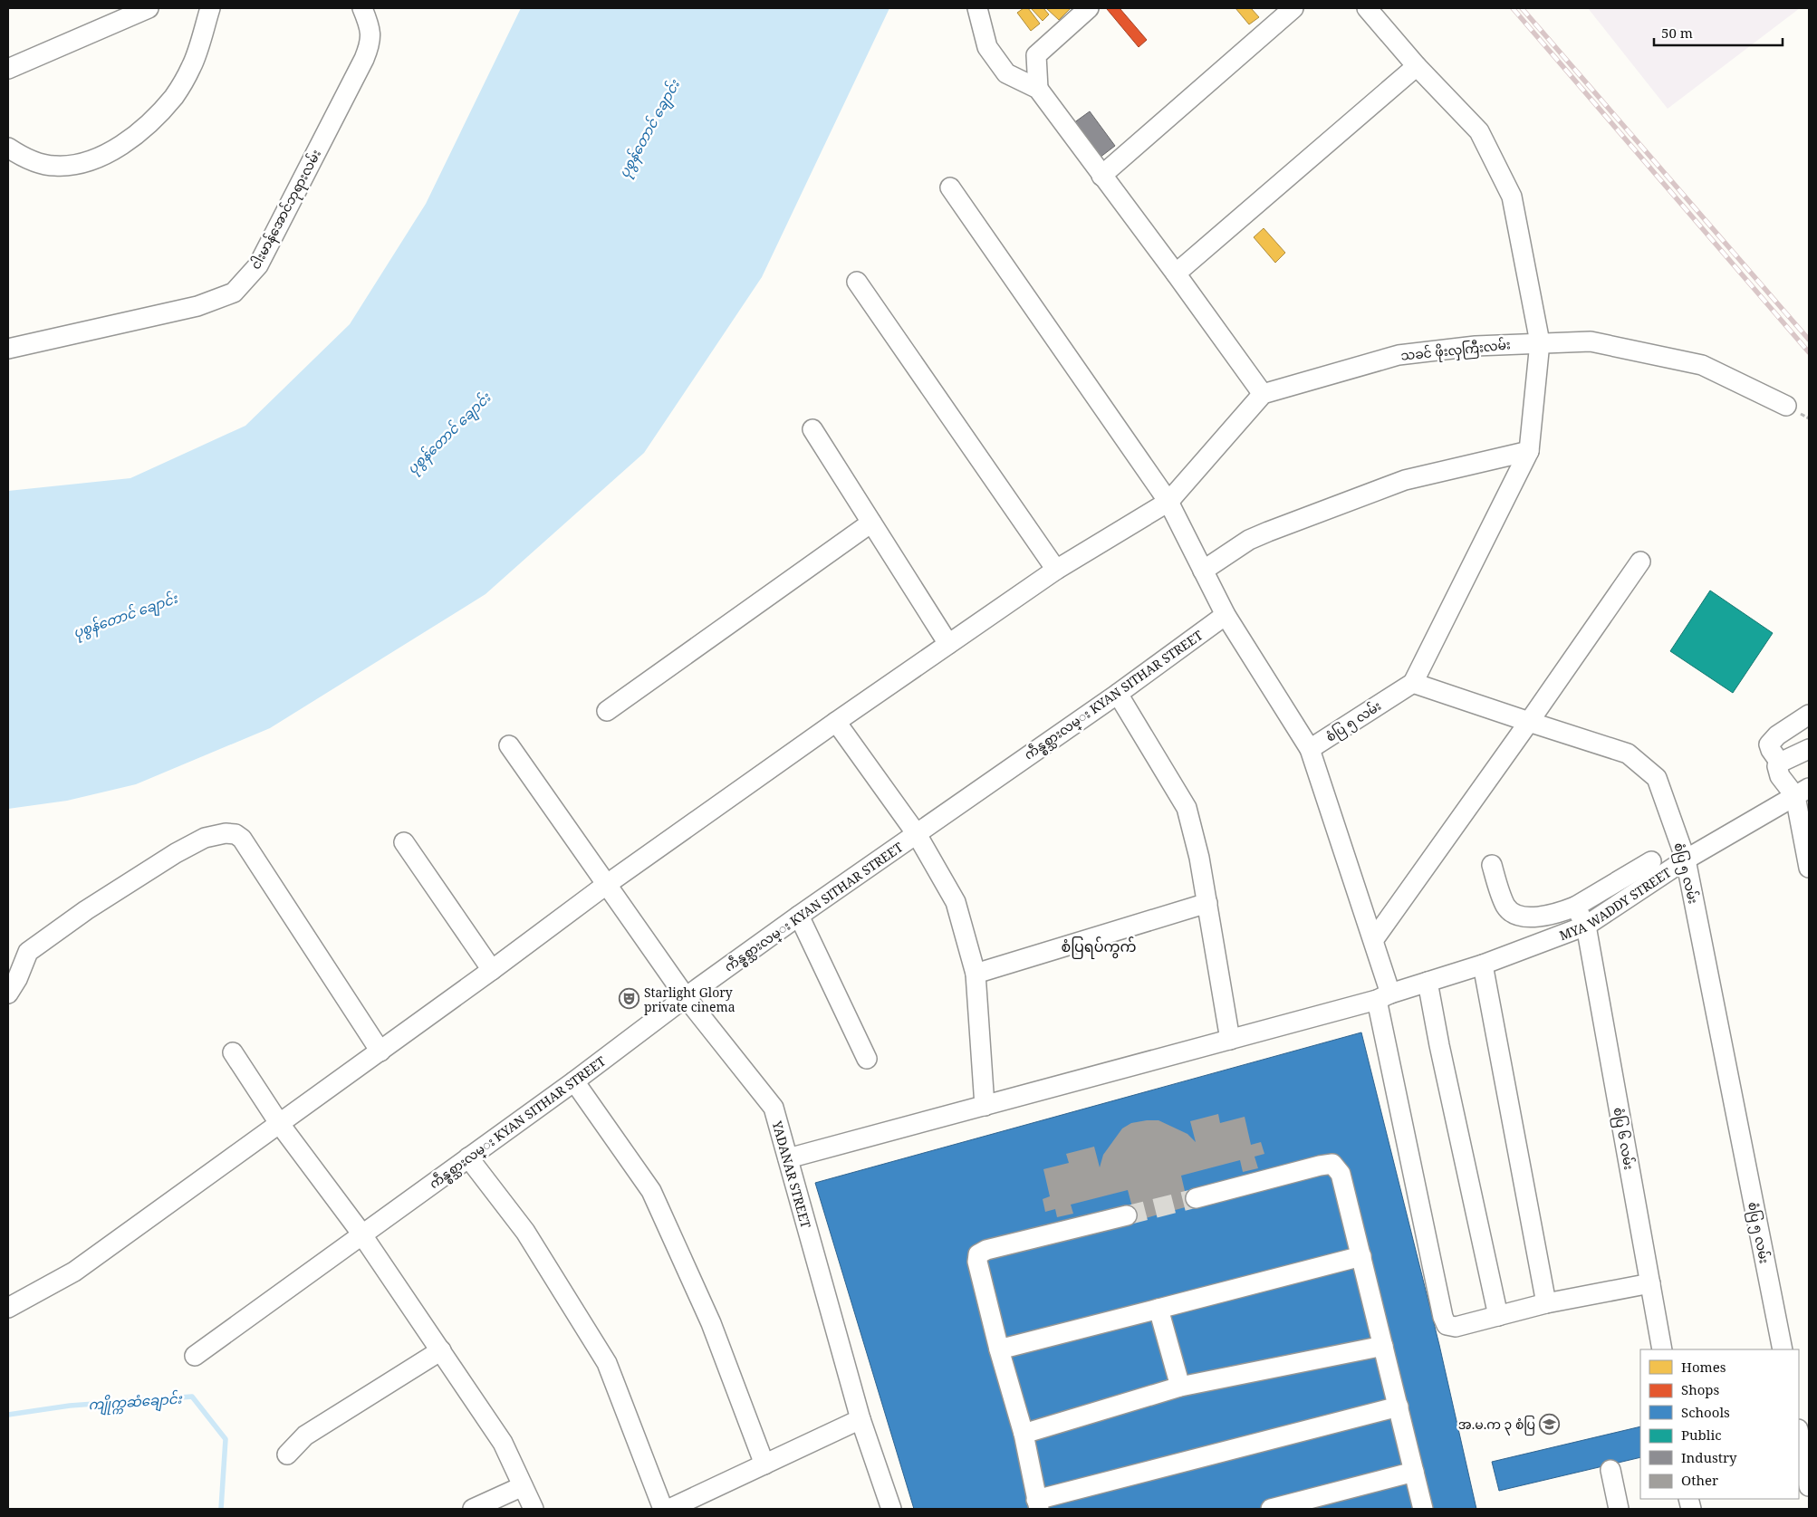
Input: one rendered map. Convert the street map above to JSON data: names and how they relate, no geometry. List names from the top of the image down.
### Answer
{
  "streets": {
    "street": [
      "ငါးမာန်အောင်ဘုရားလမ်း",
      "သခင် ဖိုးလှကြီးလမ်း",
      "ကဵန္စစ္သားလမ္း KYAN SITHAR STREET",
      "စံပြ ၅ လမ်း",
      "MYA WADDY STREET",
      "စံပြ ၆ လမ်း",
      "YADANAR STREET"
    ]
  },
  "crossings": [
    ["ကဵန္စစ္သားလမ္း KYAN SITHAR STREET", "YADANAR STREET"],
    ["စံပြ ၅ လမ်း", "MYA WADDY STREET"],
    ["MYA WADDY STREET", "စံပြ ၆ လမ်း"],
    ["MYA WADDY STREET", "YADANAR STREET"]
  ],
  "districts": ["စံပြရပ်ကွက်"],
  "water": ["ပုစွန်တောင် ချောင်း", "ကျိုက္ကဆံချောင်း"],
  "places": {
    "theatre": ["Starlight Glory private cinema"],
    "school or university": ["အ.မ.က ၃ စံပြ"]
  },
  "legend": [
    "Homes",
    "Shops",
    "Schools",
    "Public",
    "Industry",
    "Other"
  ],
  "scale_bar": "50 m"
}
